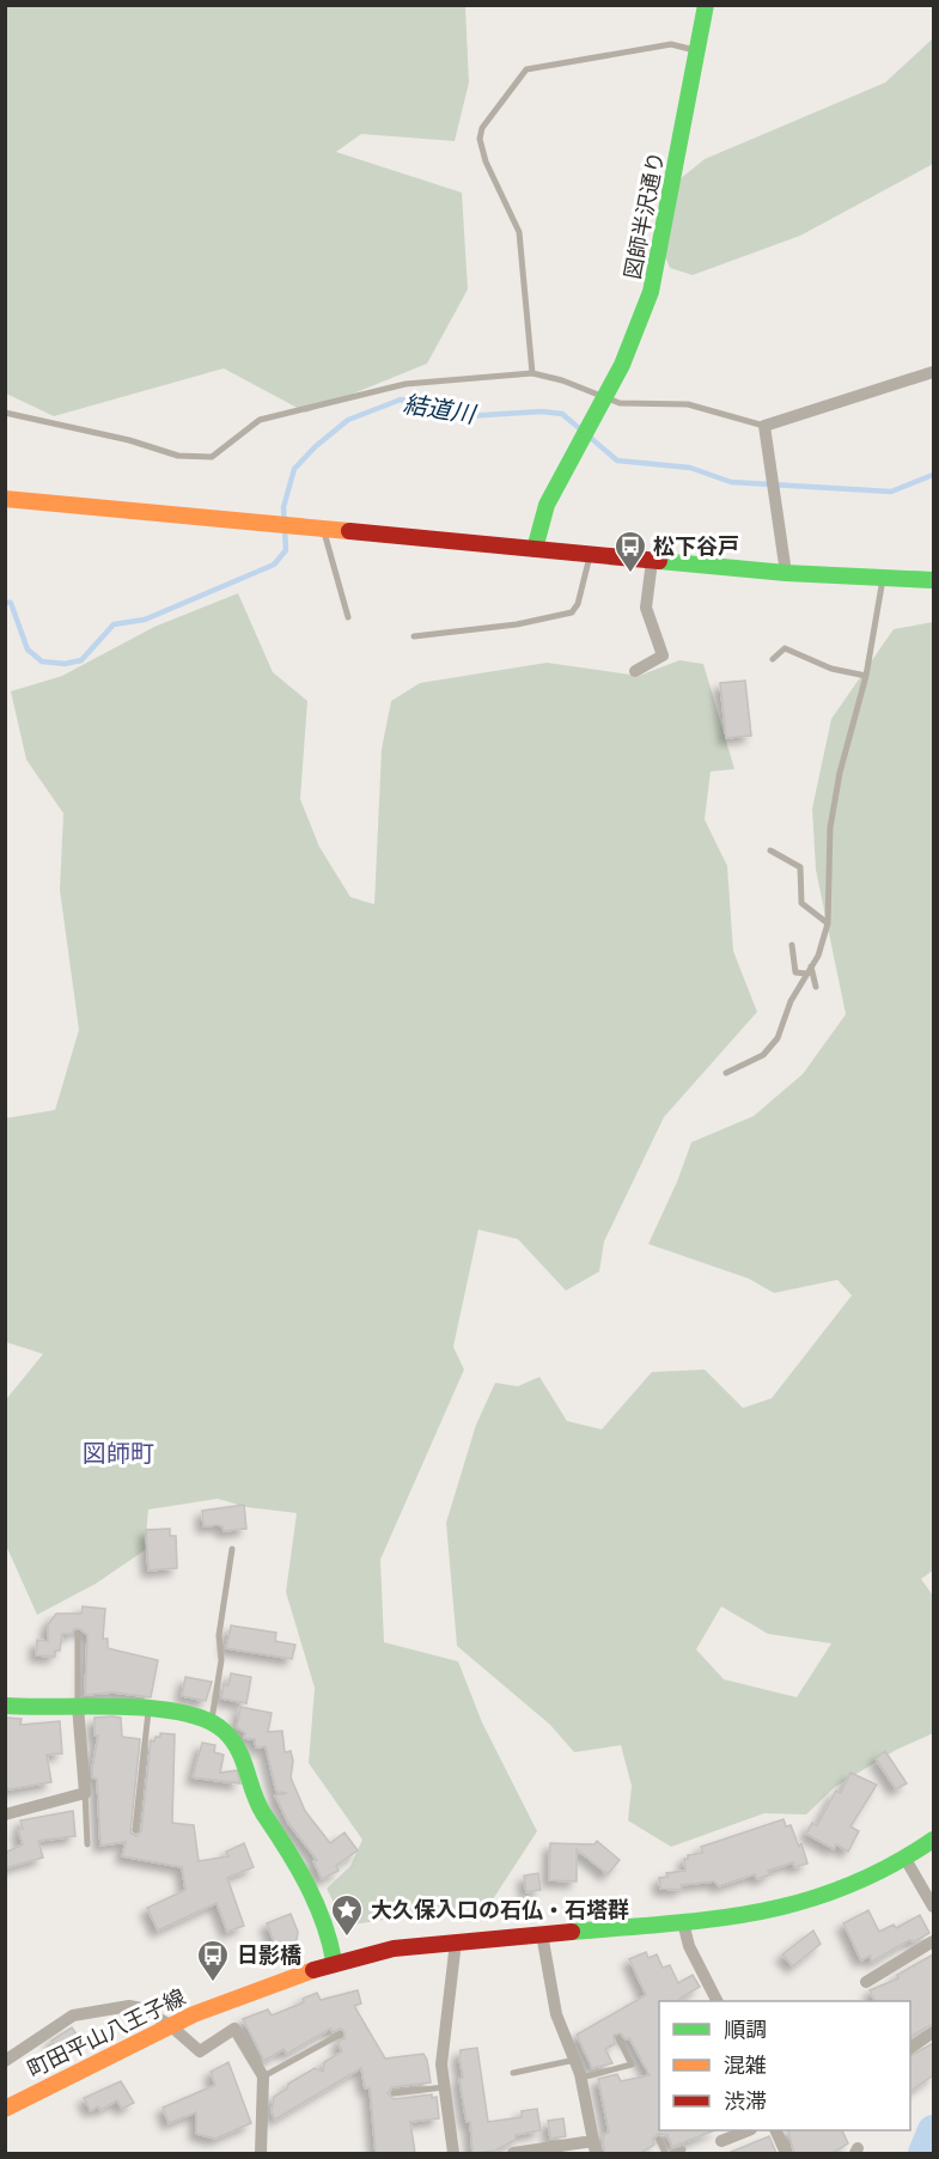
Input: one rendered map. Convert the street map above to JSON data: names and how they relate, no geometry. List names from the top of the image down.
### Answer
{
  "streets": {
    "street": ["図師半沢通り", "町田平山八王子線"]
  },
  "districts": ["図師町"],
  "water": ["結道川"],
  "places": {
    "bus stop": ["松下谷戸", "日影橋"],
    "place": ["大久保入口の石仏・石塔群"]
  },
  "legend": ["順調", "混雑", "渋滞"]
}
